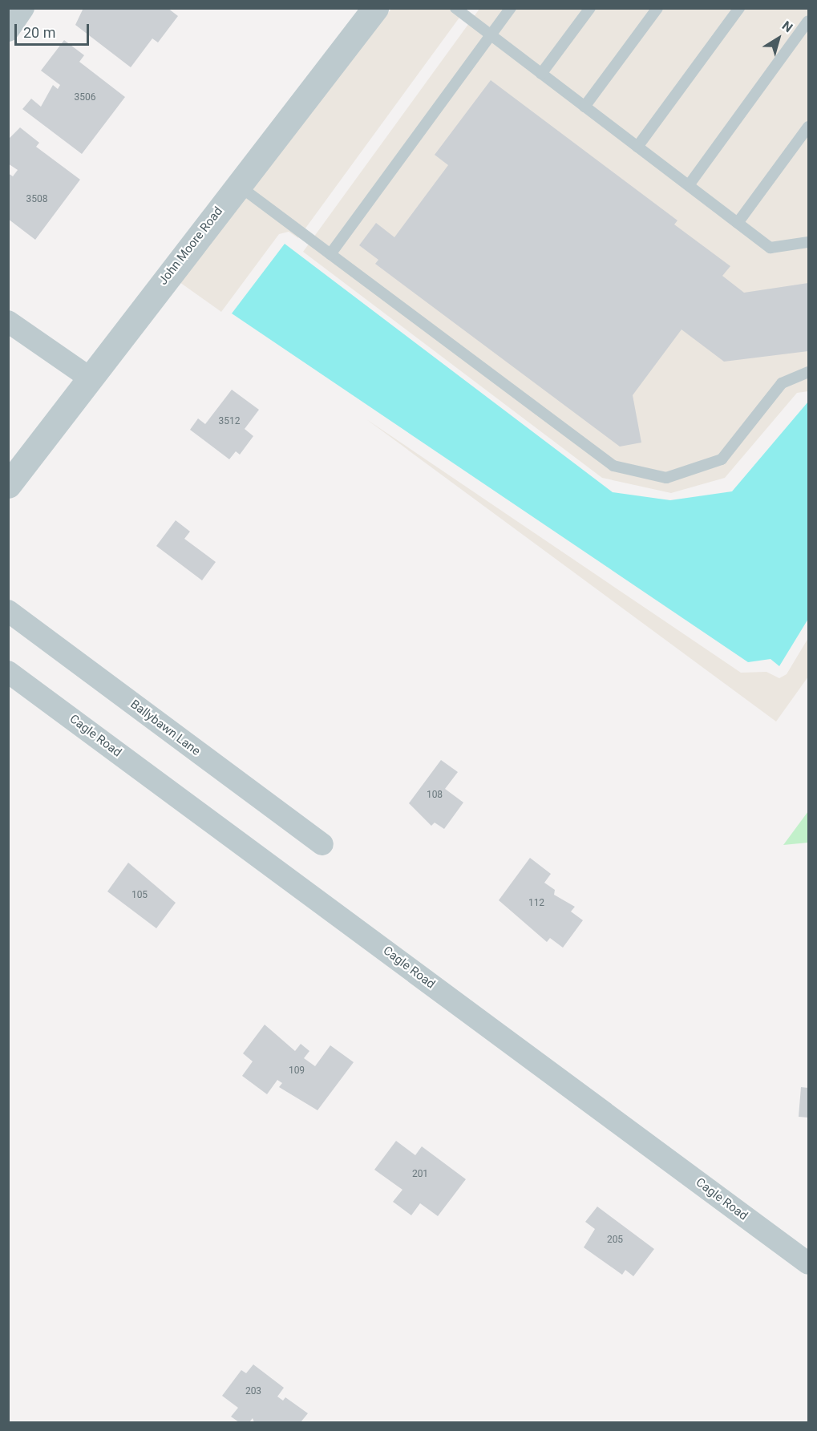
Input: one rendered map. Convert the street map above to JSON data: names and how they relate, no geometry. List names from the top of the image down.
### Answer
{
  "streets": {
    "street": ["John Moore Road", "Ballybawn Lane", "Cagle Road"]
  },
  "house_numbers": [
    "3506",
    "3508",
    "3512",
    "108",
    "105",
    "112",
    "109",
    "201",
    "205",
    "203"
  ],
  "scale_bar": "20 m",
  "north": "top right"
}
